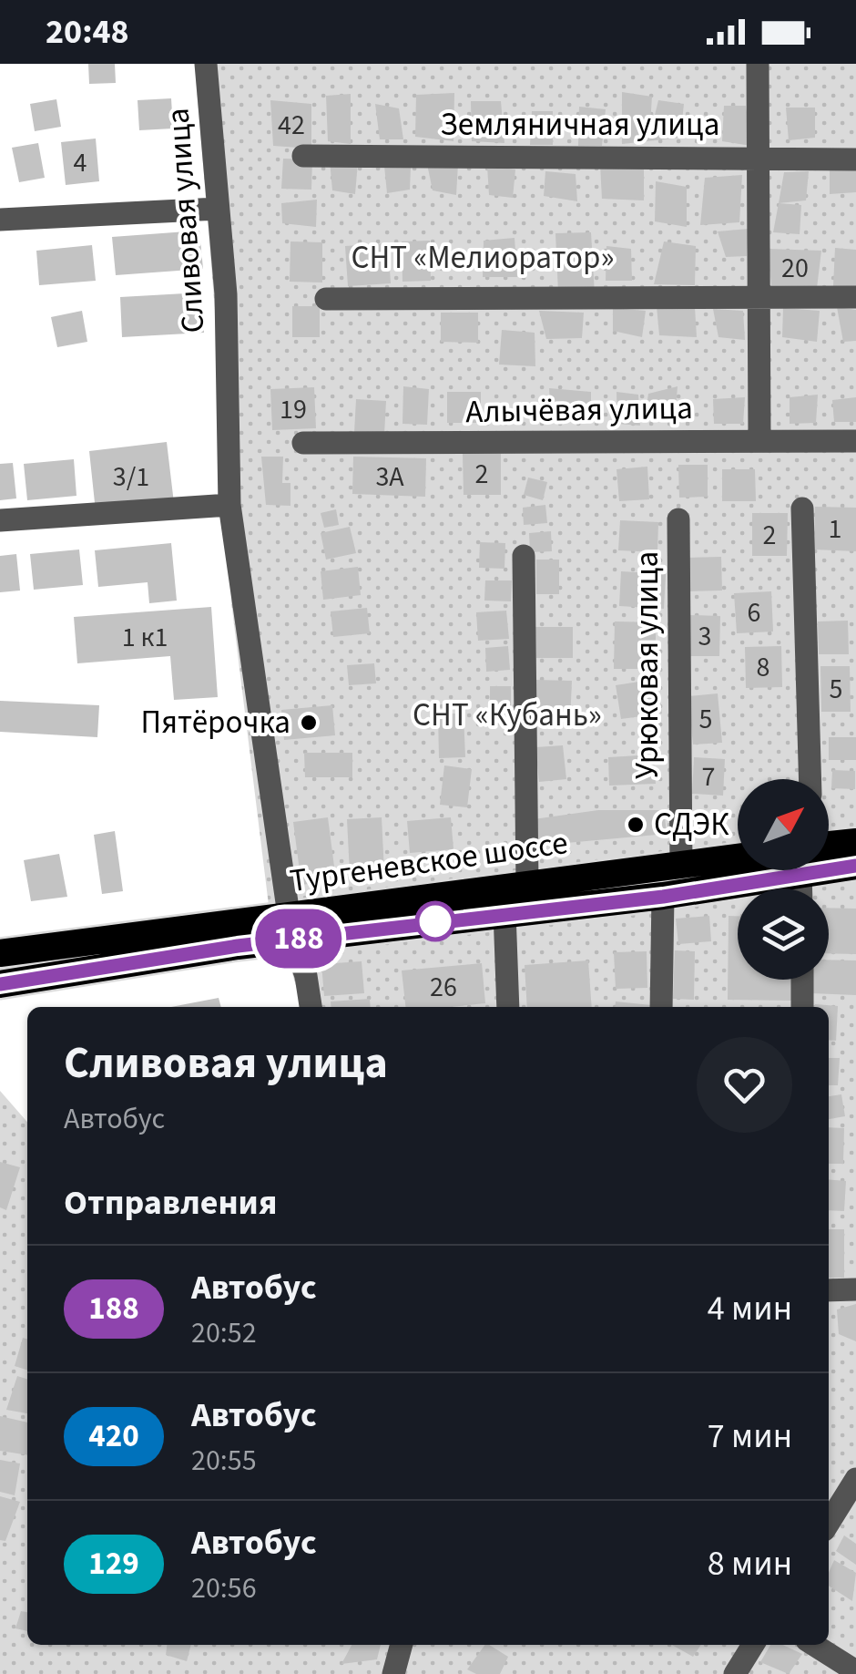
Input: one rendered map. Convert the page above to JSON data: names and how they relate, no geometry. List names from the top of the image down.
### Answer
{
  "streets": {
    "highway": ["Тургеневское шоссе"],
    "street": [
      "Земляничная улица",
      "Сливовая улица",
      "Алычёвая улица",
      "Урюковая улица"
    ]
  },
  "crossings": [
    ["Сливовая улица", "Тургеневское шоссе"],
    ["Урюковая улица", "Тургеневское шоссе"]
  ],
  "parks": ["СНТ «Мелиоратор»", "СНТ «Кубань»"],
  "places": ["Пятёрочка", "СДЭК"],
  "lines": ["bus line 188"],
  "house_numbers": [
    "42",
    "4",
    "20",
    "19",
    "2",
    "3/1",
    "3А",
    "1",
    "2",
    "6",
    "3",
    "1 к1",
    "8",
    "5",
    "5",
    "7",
    "26"
  ],
  "north": "top right",
  "page": {
    "status": "20:48",
    "on_map": "188",
    "heading": [
      ["Сливовая улица", "Автобус"],
      "Отправления"
    ],
    "list": [
      {
        "mark": "188",
        "name": "Автобус",
        "note": "20:52",
        "value": "4 мин"
      },
      {
        "mark": "420",
        "name": "Автобус",
        "note": "20:55",
        "value": "7 мин"
      },
      {
        "mark": "129",
        "name": "Автобус",
        "note": "20:56",
        "value": "8 мин"
      }
    ]
  }
}
